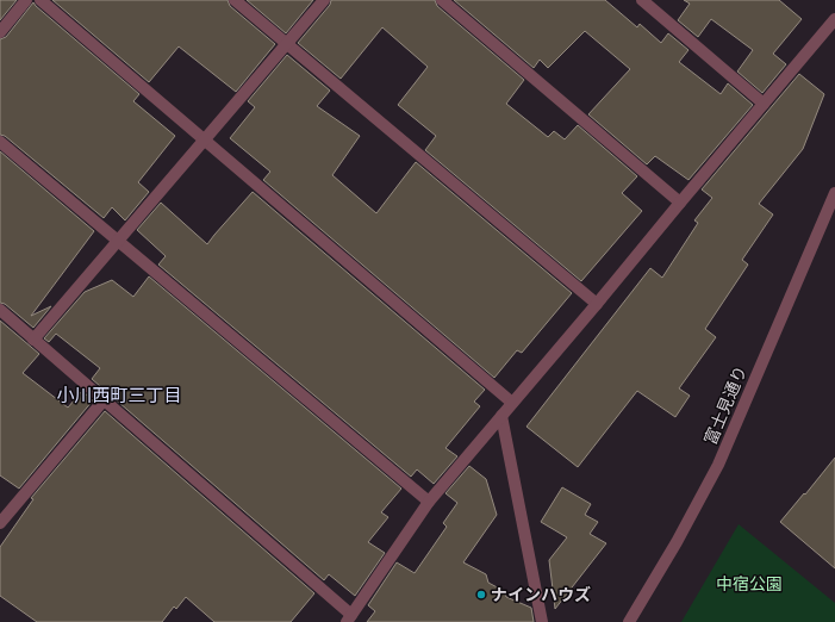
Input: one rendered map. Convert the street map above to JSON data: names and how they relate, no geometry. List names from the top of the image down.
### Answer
{
  "streets": {
    "street": ["富士見通り"]
  },
  "districts": ["小川西町三丁目"],
  "parks": ["中宿公園"],
  "places": ["ナインハウズ"]
}
